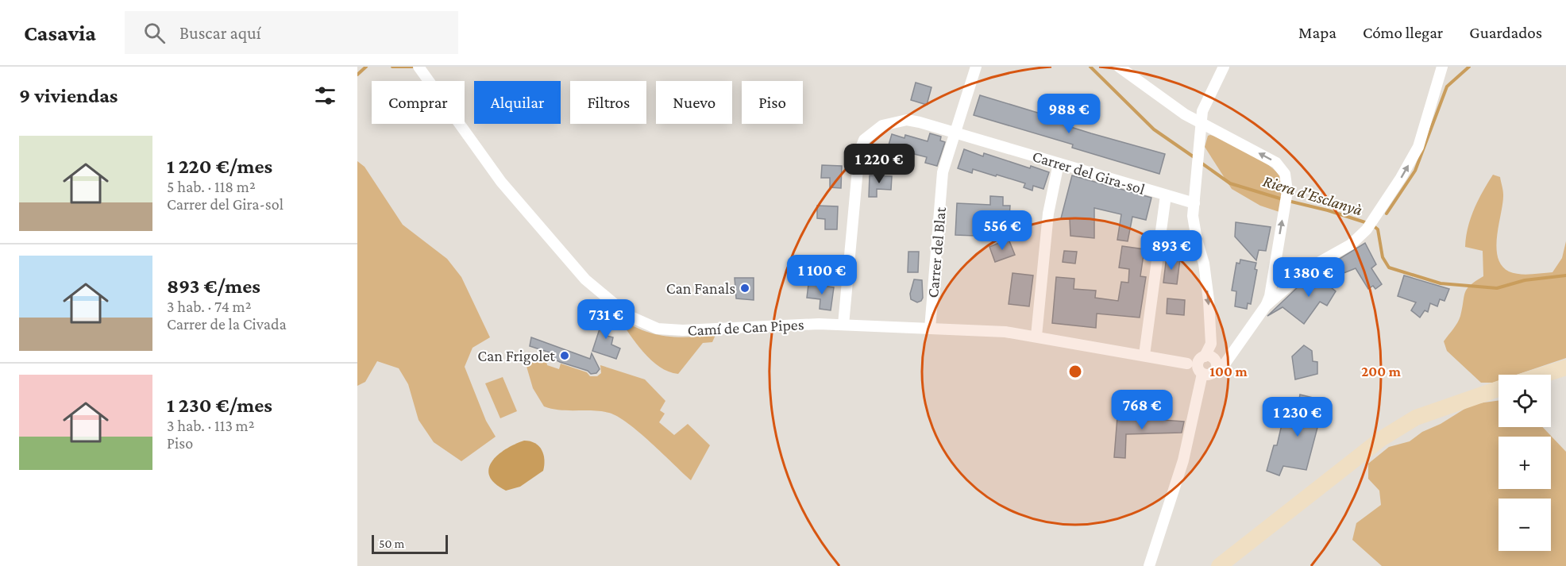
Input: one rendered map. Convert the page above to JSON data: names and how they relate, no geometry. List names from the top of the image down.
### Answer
{
  "streets": {
    "street": ["Carrer del Gira-sol", "Carrer del Blat", "Camí de Can Pipes"]
  },
  "crossings": [
    ["Carrer del Gira-sol", "Carrer del Blat"],
    ["Carrer del Gira-sol", "Camí de Can Pipes"],
    ["Carrer del Blat", "Camí de Can Pipes"]
  ],
  "water": ["Riera d'Esclanyà"],
  "places": ["Can Fanals", "Can Frigolet"],
  "scale_bar": "50 m",
  "page": {
    "header": "Casavia",
    "search": "Buscar aquí",
    "nav": ["Mapa", "Cómo llegar", "Guardados"],
    "heading": "9 viviendas",
    "chip": [
      "Comprar",
      "Alquilar",
      "Filtros",
      "Nuevo",
      "Piso"
    ],
    "price": [
      "988 €",
      "1 220 €",
      "556 €",
      "893 €",
      "1 100 €",
      "1 380 €",
      "731 €",
      "768 €",
      "1 230 €"
    ],
    "list": [
      {
        "name": "1 220 €/mes",
        "note": "5 hab. · 118 m² · Carrer del Gira-sol"
      },
      {
        "name": "893 €/mes",
        "note": "3 hab. · 74 m² · Carrer de la Civada"
      },
      {
        "name": "1 230 €/mes",
        "note": "3 hab. · 113 m² · Piso"
      }
    ],
    "map_buttons": ["+", "−"],
    "scale": "50 m"
  },
  "rings": ["100 m", "200 m"]
}
